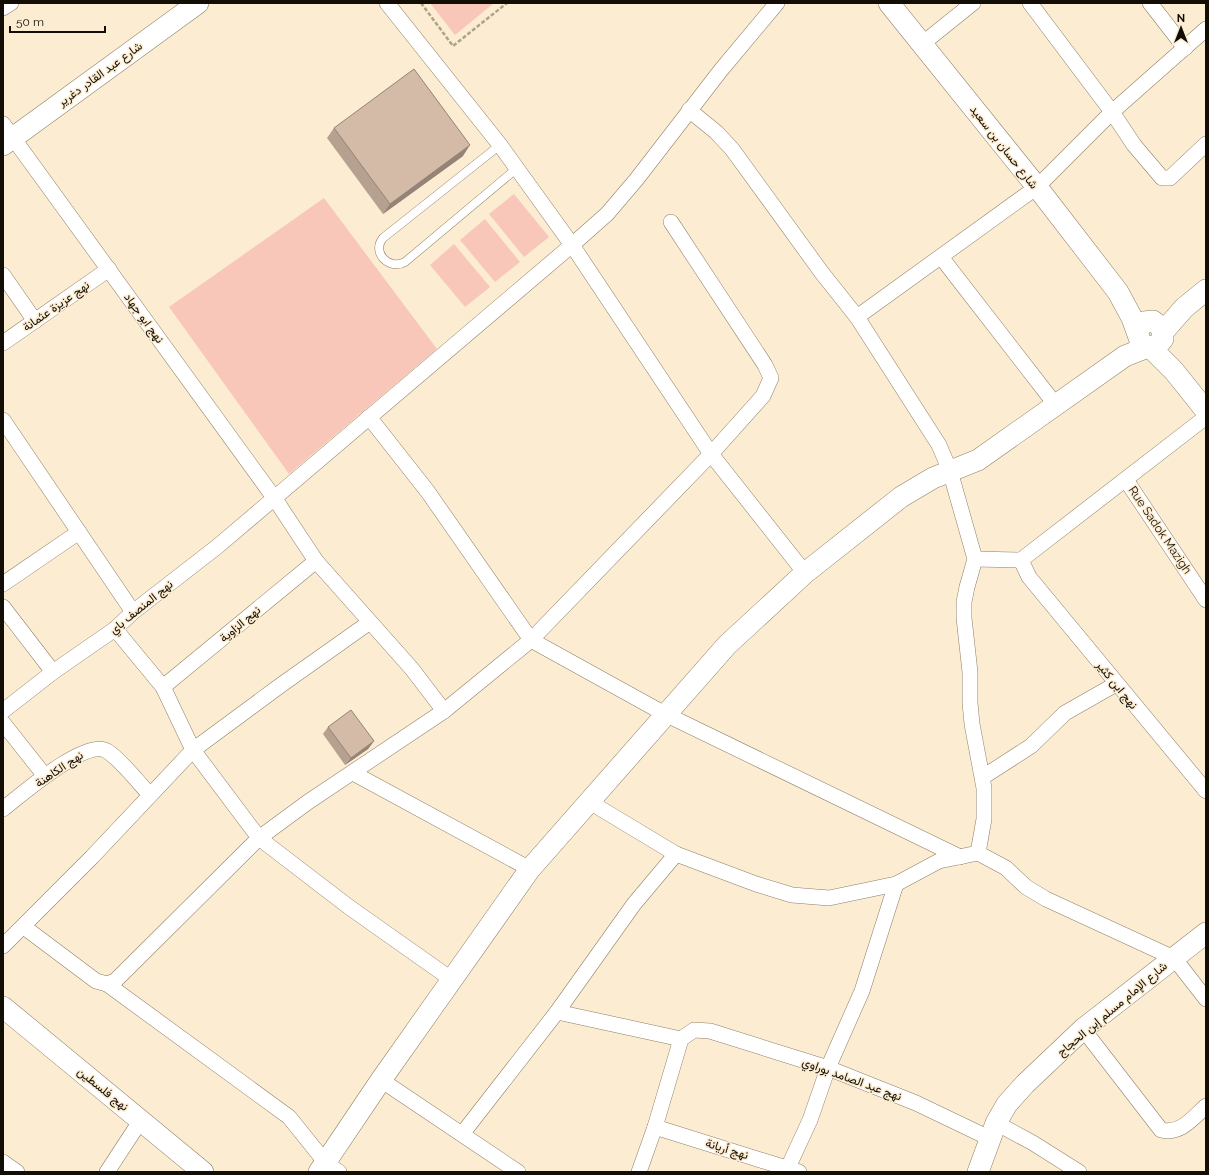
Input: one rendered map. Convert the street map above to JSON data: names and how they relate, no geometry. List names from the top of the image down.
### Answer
{
  "streets": {
    "street": [
      "شارع عبد القادر دغرير",
      "شارع حسان بن سعيد",
      "نهج عزيزة عثمانة",
      "نهج ابو جهاد",
      "Rue Sadok Mazigh",
      "نهج المنصف باي",
      "نهج الزاوية",
      "نهج ابن كثير",
      "نهج الكاهنة",
      "شارع اﻹمام مسلم إبن الحجاج",
      "نهج عبد الصامد بوراوي",
      "نهج فلسطين",
      "نهج أريانة"
    ]
  },
  "crossings": [
    ["شارع عبد القادر دغرير", "نهج ابو جهاد"],
    ["نهج عزيزة عثمانة", "نهج ابو جهاد"],
    ["نهج ابو جهاد", "نهج المنصف باي"],
    ["نهج ابو جهاد", "نهج الزاوية"],
    ["شارع اﻹمام مسلم إبن الحجاج", "نهج عبد الصامد بوراوي"]
  ],
  "scale_bar": "50 m",
  "north": "top"
}
